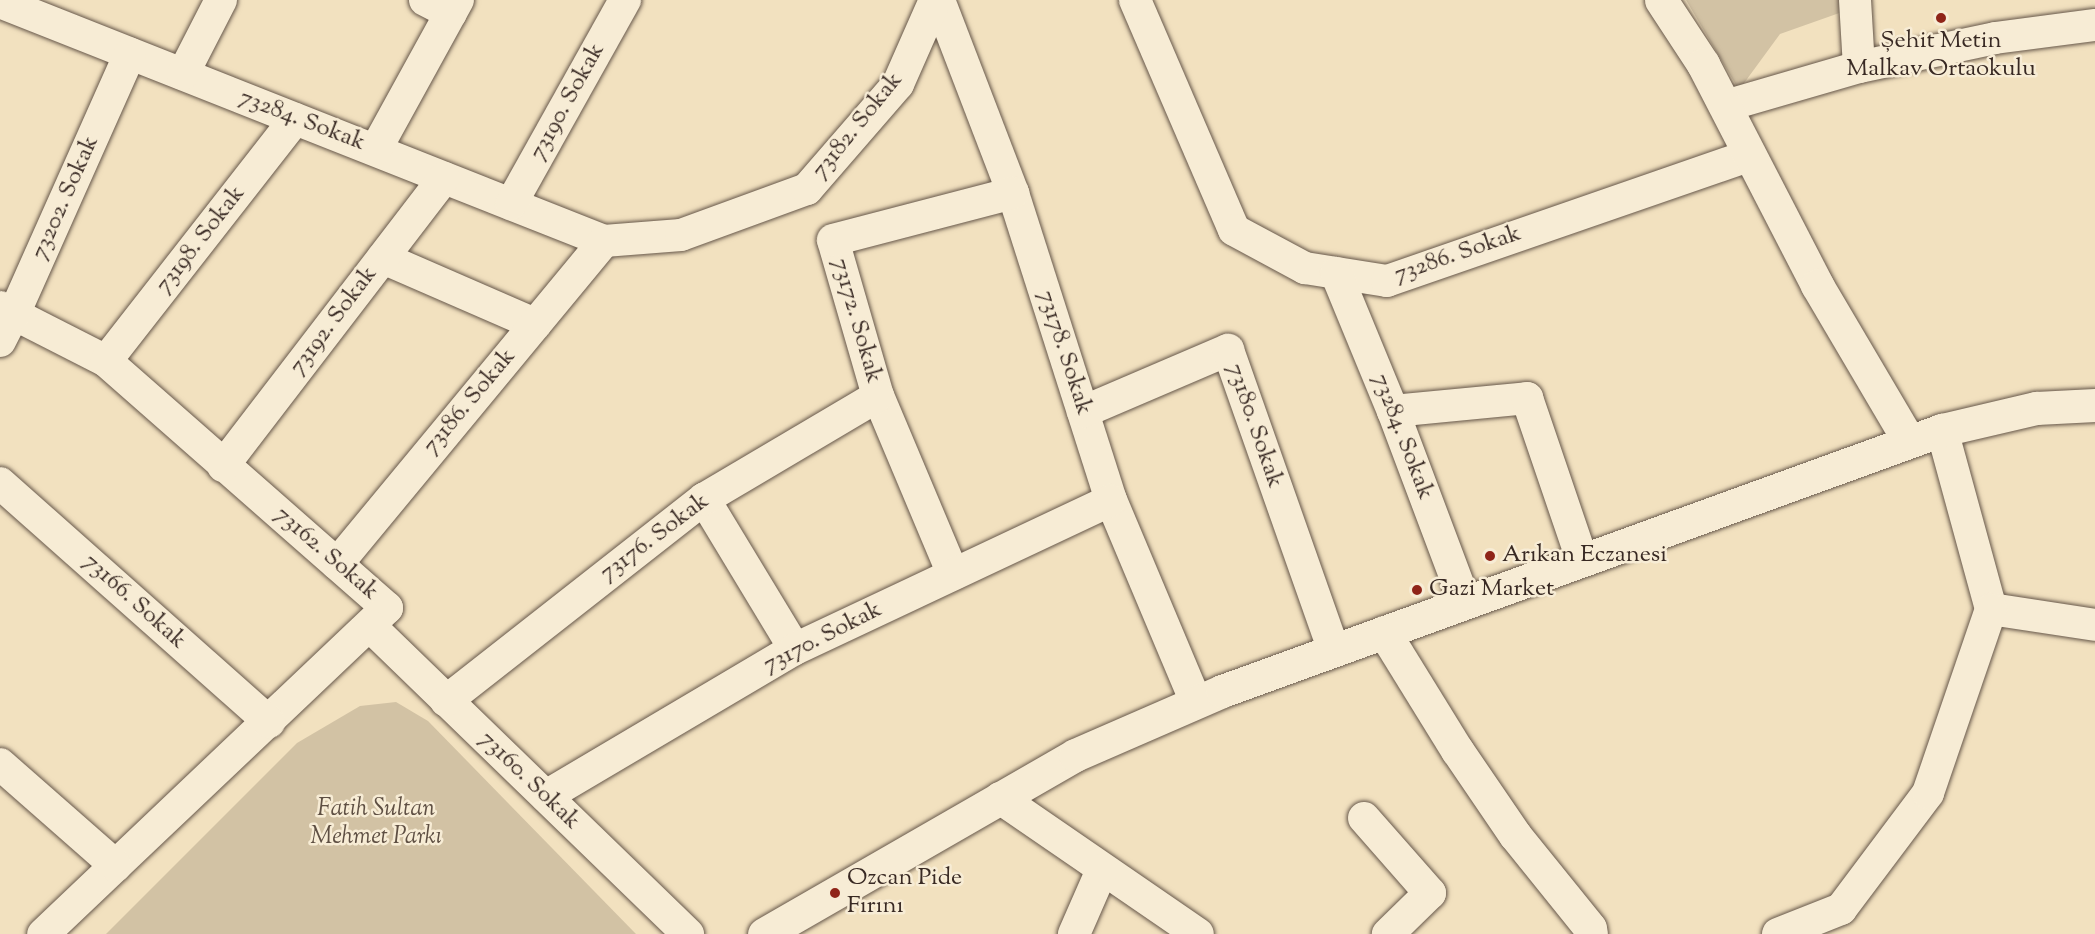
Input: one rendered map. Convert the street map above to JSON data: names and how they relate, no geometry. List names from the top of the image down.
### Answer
{
  "streets": {
    "street": [
      "73190. Sokak",
      "73284. Sokak",
      "73182. Sokak",
      "73202. Sokak",
      "73198. Sokak",
      "73286. Sokak",
      "73192. Sokak",
      "73172. Sokak",
      "73178. Sokak",
      "73186. Sokak",
      "73180. Sokak",
      "73176. Sokak",
      "73162. Sokak",
      "73166. Sokak",
      "73170. Sokak",
      "73160. Sokak"
    ]
  },
  "crossings": [
    ["73190. Sokak", "73284. Sokak"],
    ["73284. Sokak", "73182. Sokak"],
    ["73284. Sokak", "73202. Sokak"],
    ["73284. Sokak", "73198. Sokak"],
    ["73284. Sokak", "73286. Sokak"],
    ["73284. Sokak", "73192. Sokak"],
    ["73284. Sokak", "73186. Sokak"],
    ["73182. Sokak", "73178. Sokak"],
    ["73182. Sokak", "73186. Sokak"],
    ["73202. Sokak", "73162. Sokak"],
    ["73198. Sokak", "73162. Sokak"],
    ["73192. Sokak", "73162. Sokak"],
    ["73172. Sokak", "73178. Sokak"],
    ["73172. Sokak", "73176. Sokak"],
    ["73172. Sokak", "73170. Sokak"],
    ["73178. Sokak", "73180. Sokak"],
    ["73178. Sokak", "73170. Sokak"],
    ["73186. Sokak", "73162. Sokak"],
    ["73176. Sokak", "73160. Sokak"],
    ["73162. Sokak", "73166. Sokak"],
    ["73162. Sokak", "73160. Sokak"],
    ["73170. Sokak", "73160. Sokak"]
  ],
  "parks": ["Fatih Sultan Mehmet Parkı"],
  "places": [
    "Şehit Metin Malkav Ortaokulu",
    "Arıkan Eczanesi",
    "Gazi Market",
    "Ozcan Pide Fırını"
  ]
}
